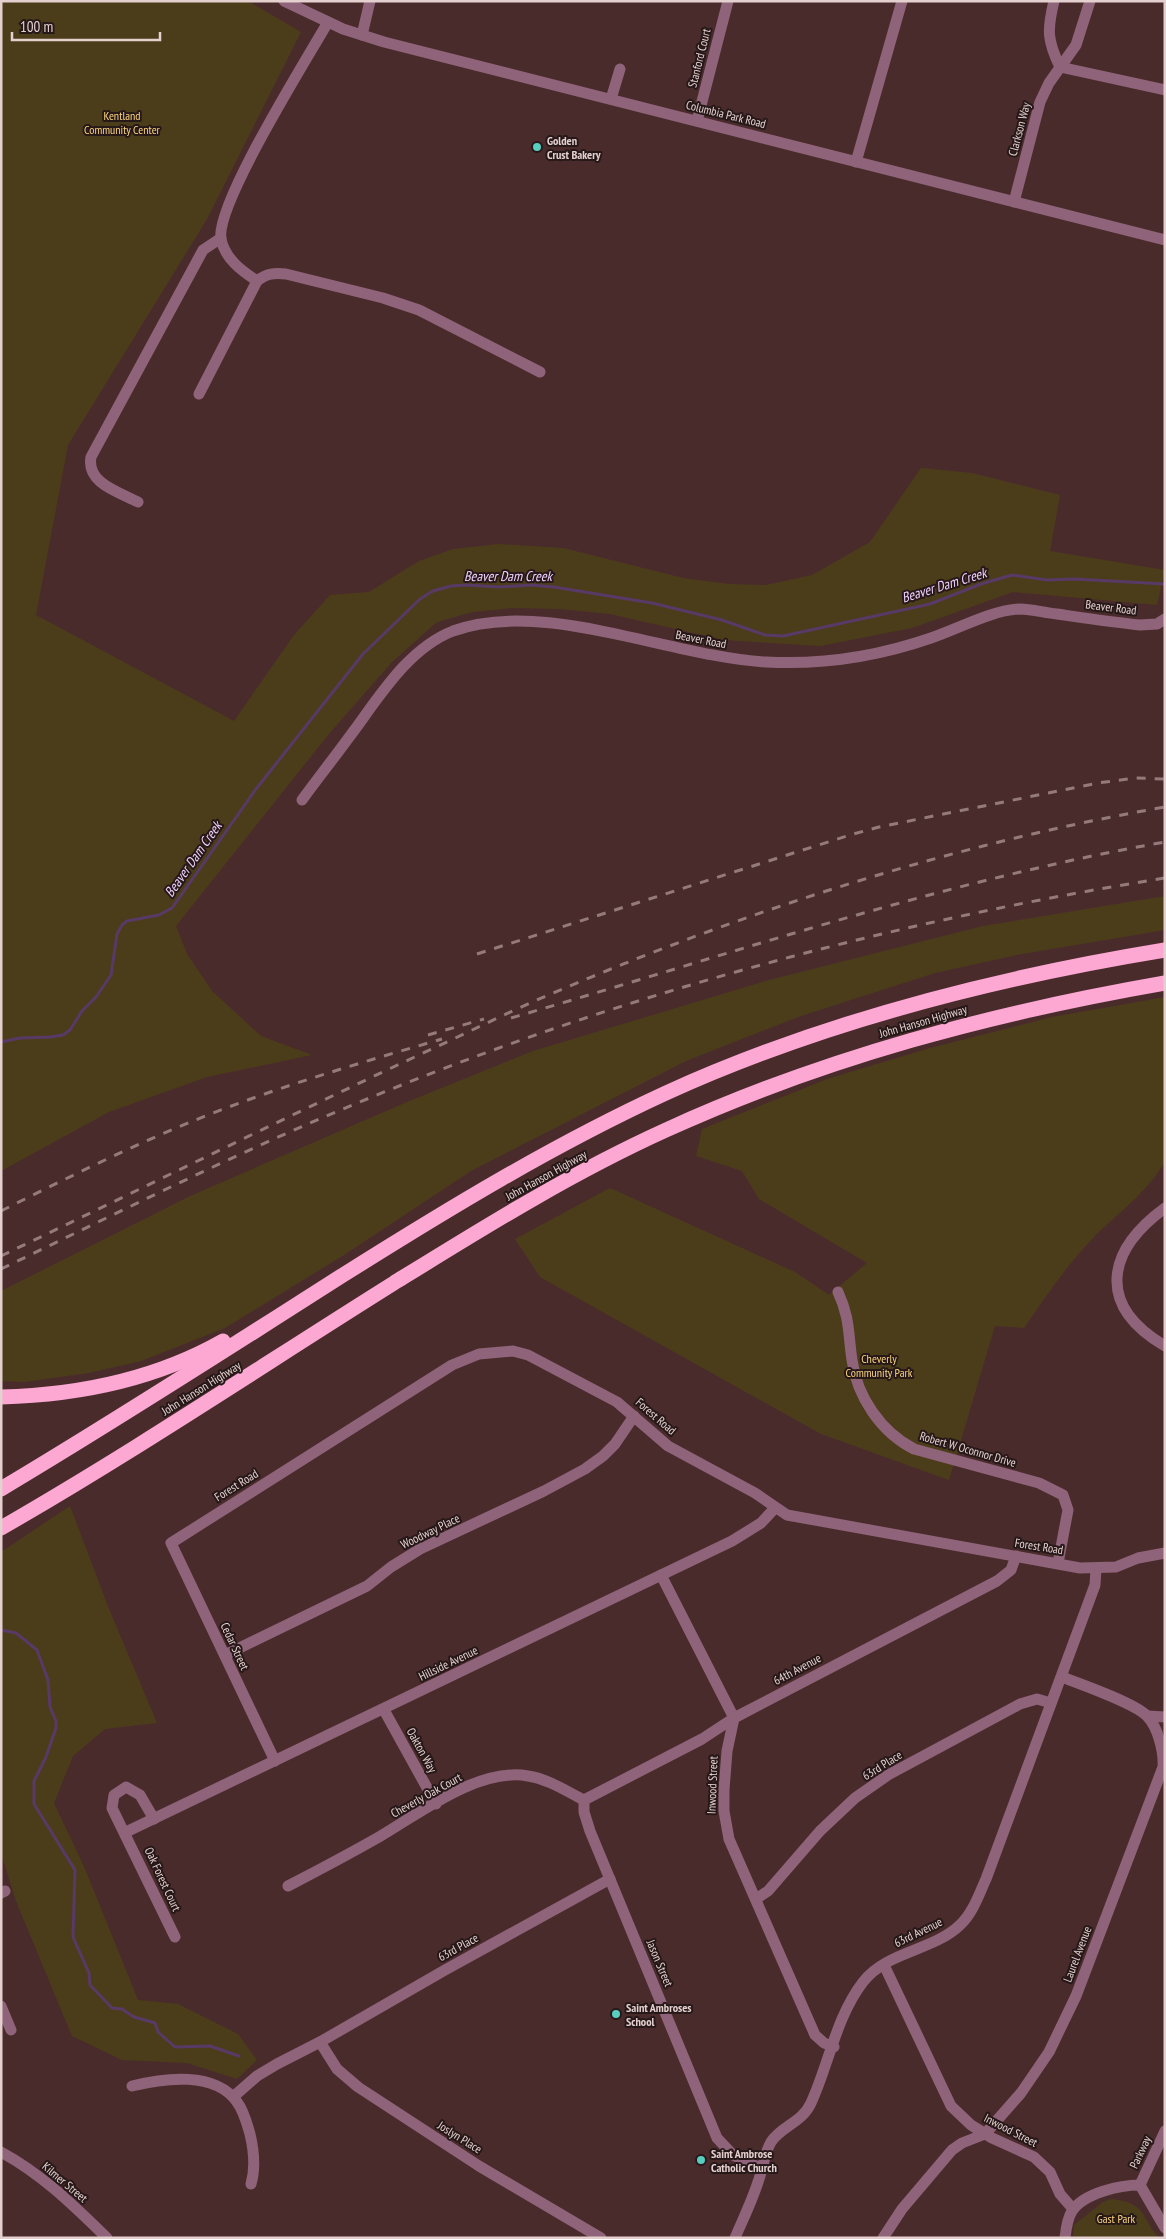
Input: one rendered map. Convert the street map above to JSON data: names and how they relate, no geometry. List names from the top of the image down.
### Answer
{
  "streets": {
    "highway": ["John Hanson Highway"],
    "street": [
      "Stanford Court",
      "Columbia Park Road",
      "Clarkson Way",
      "Beaver Road",
      "Forest Road",
      "Robert W Oconnor Drive",
      "Woodway Place",
      "Cedar Street",
      "Hillside Avenue",
      "64th Avenue",
      "Oakton Way",
      "63rd Place",
      "Inwood Street",
      "Cheverly Oak Court",
      "Oak Forest Court",
      "63rd Avenue",
      "Laurel Avenue",
      "Jason Street",
      "Joslyn Place",
      "Parkway",
      "Kilmer Street"
    ]
  },
  "crossings": [
    ["Stanford Court", "Columbia Park Road"],
    ["Columbia Park Road", "Clarkson Way"],
    ["Forest Road", "Robert W Oconnor Drive"],
    ["Forest Road", "Woodway Place"],
    ["Forest Road", "Cedar Street"],
    ["Forest Road", "Hillside Avenue"],
    ["Forest Road", "64th Avenue"],
    ["Forest Road", "63rd Avenue"],
    ["Woodway Place", "Cedar Street"],
    ["Cedar Street", "Hillside Avenue"],
    ["Hillside Avenue", "Oakton Way"],
    ["Hillside Avenue", "Oak Forest Court"],
    ["64th Avenue", "Inwood Street"],
    ["64th Avenue", "Cheverly Oak Court"],
    ["64th Avenue", "Jason Street"],
    ["Oakton Way", "Cheverly Oak Court"],
    ["63rd Place", "Inwood Street"],
    ["63rd Place", "63rd Avenue"],
    ["63rd Place", "Jason Street"],
    ["63rd Place", "Joslyn Place"],
    ["Inwood Street", "63rd Avenue"],
    ["Inwood Street", "Laurel Avenue"],
    ["Cheverly Oak Court", "Jason Street"],
    ["63rd Avenue", "Jason Street"]
  ],
  "water": ["Beaver Dam Creek"],
  "parks": ["Kentland Community Center", "Cheverly Community Park", "Gast Park"],
  "places": ["Golden Crust Bakery", "Saint Ambroses School", "Saint Ambrose Catholic Church"],
  "scale_bar": "100 m"
}
